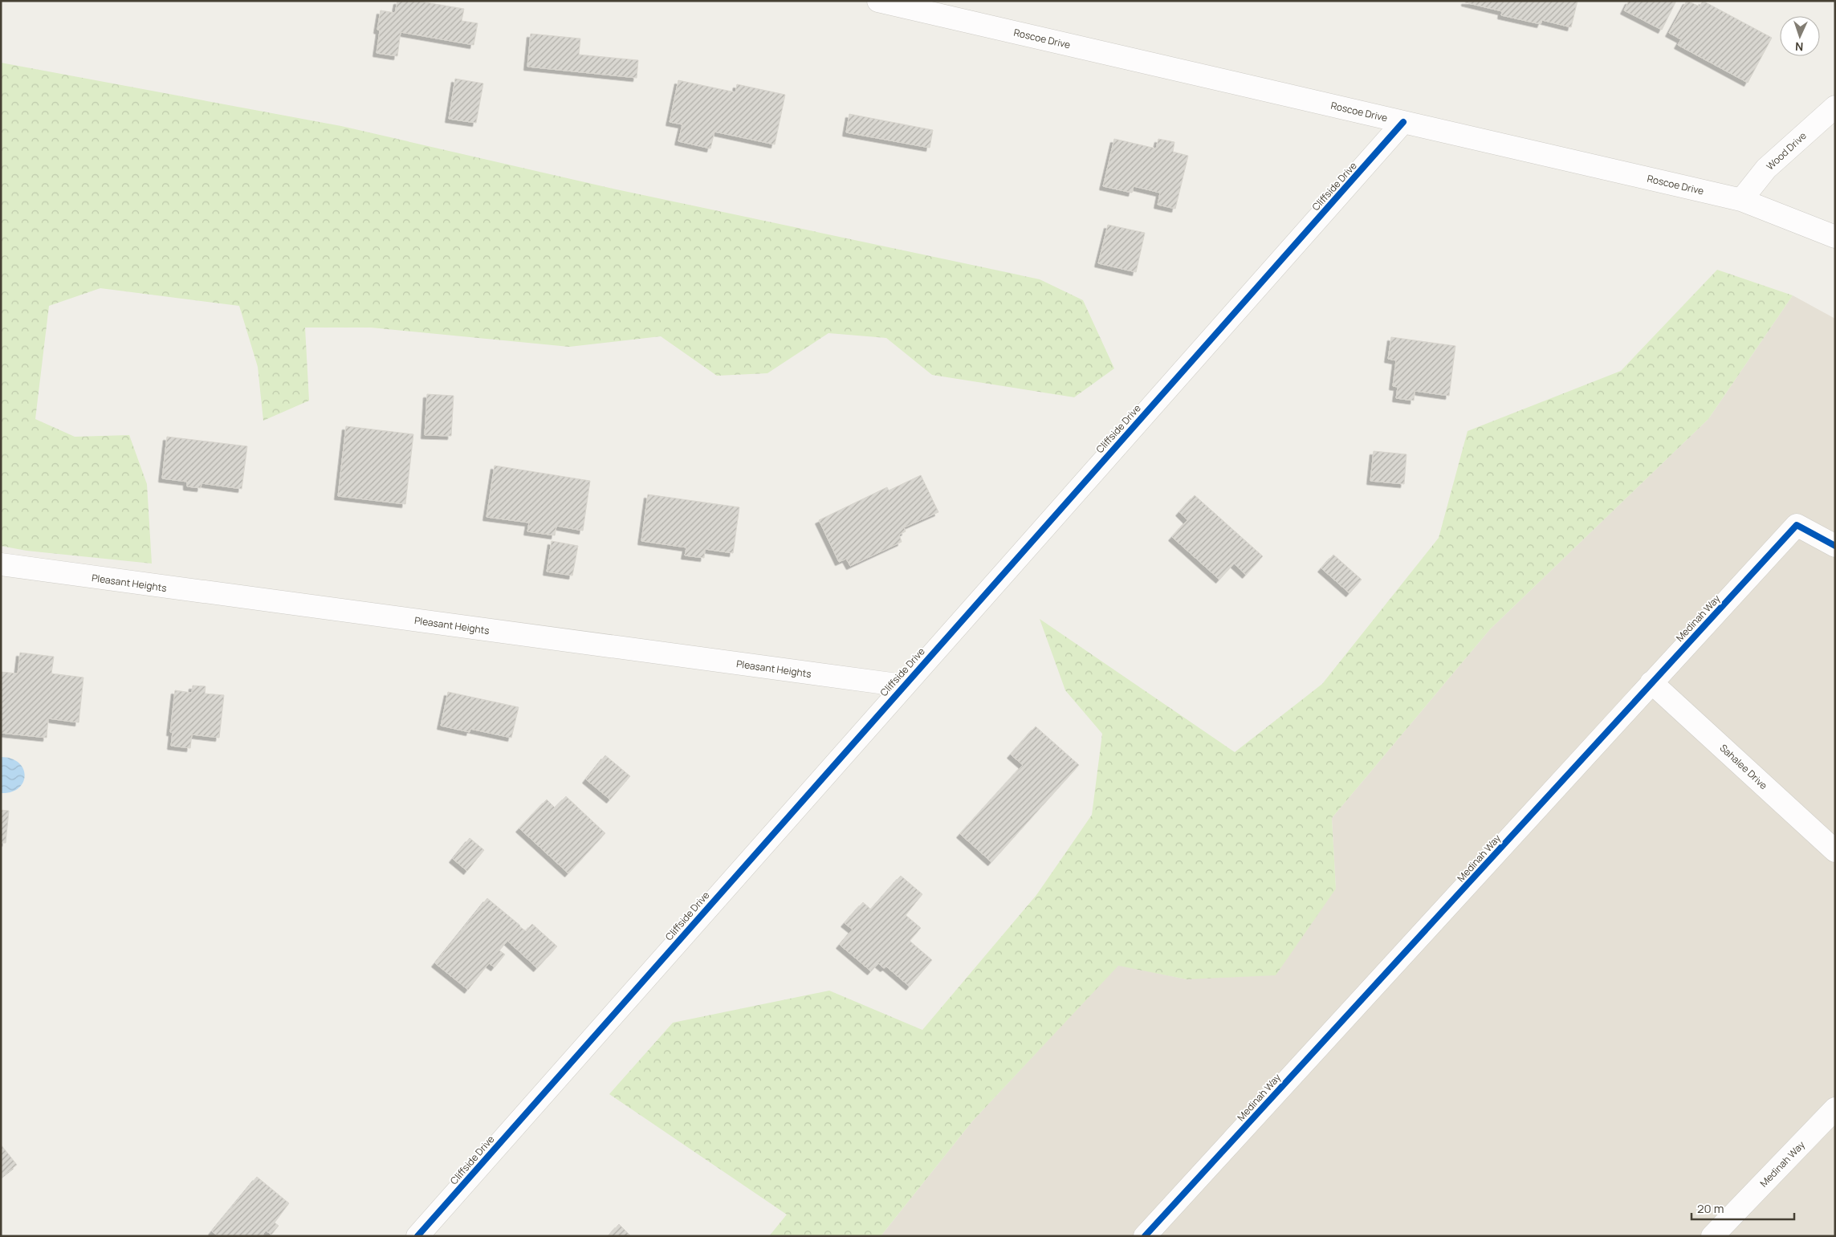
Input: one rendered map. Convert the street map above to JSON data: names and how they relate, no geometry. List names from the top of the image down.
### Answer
{
  "streets": {
    "street": [
      "Roscoe Drive",
      "Wood Drive",
      "Cliffside Drive",
      "Pleasant Heights",
      "Medinah Way",
      "Sahalee Drive"
    ]
  },
  "crossings": [
    ["Roscoe Drive", "Wood Drive"],
    ["Roscoe Drive", "Cliffside Drive"],
    ["Cliffside Drive", "Pleasant Heights"],
    ["Medinah Way", "Sahalee Drive"]
  ],
  "scale_bar": "20 m",
  "north": "bottom"
}
